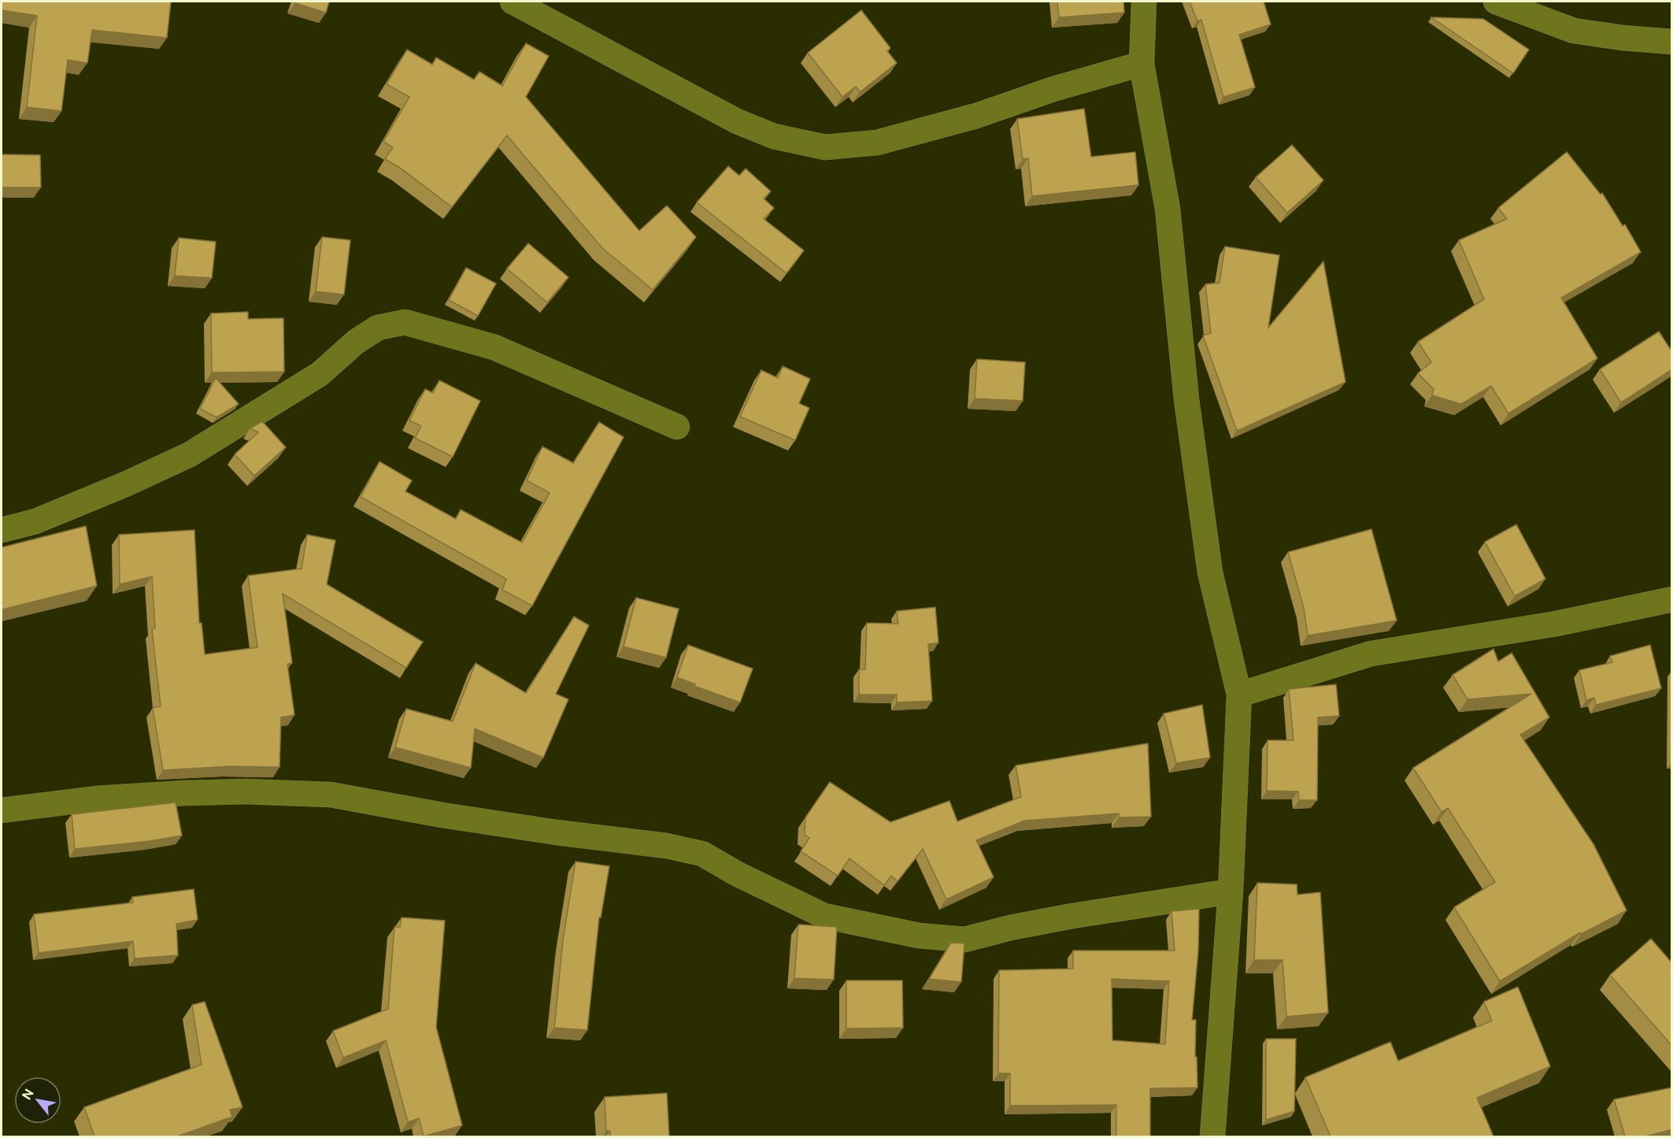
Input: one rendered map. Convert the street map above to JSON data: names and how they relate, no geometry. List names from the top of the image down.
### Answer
{
  "north": "top left"
}
